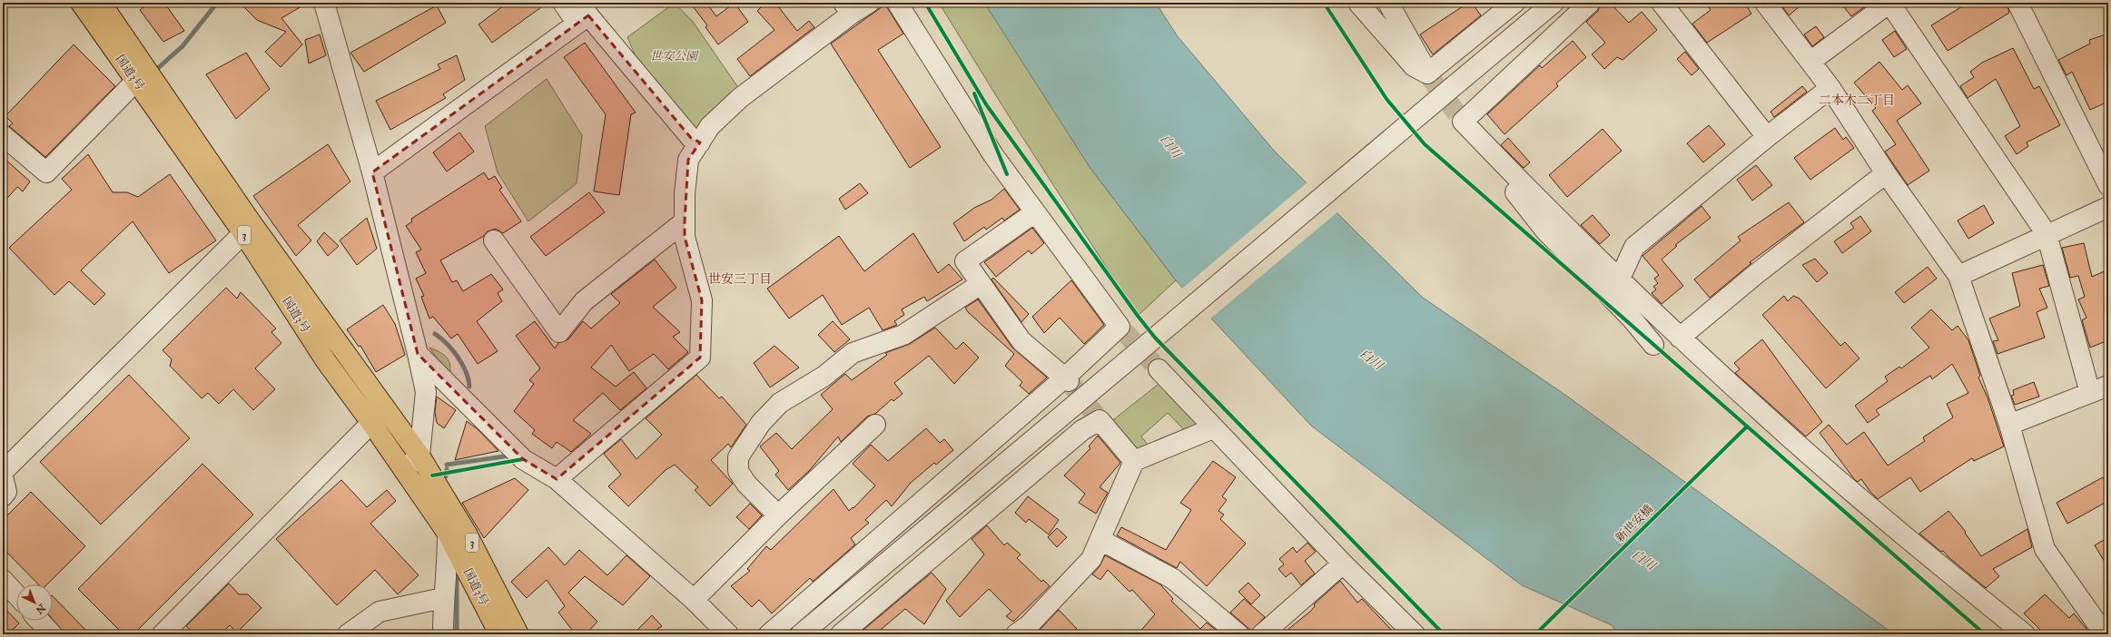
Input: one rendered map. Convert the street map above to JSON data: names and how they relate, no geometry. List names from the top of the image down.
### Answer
{
  "streets": {
    "highway": ["国道3号", "3"],
    "cycle path": ["新世安橋"]
  },
  "districts": ["二本木二丁目", "世安三丁目"],
  "water": ["白川"],
  "parks": ["世安公園"],
  "north": "bottom right"
}
